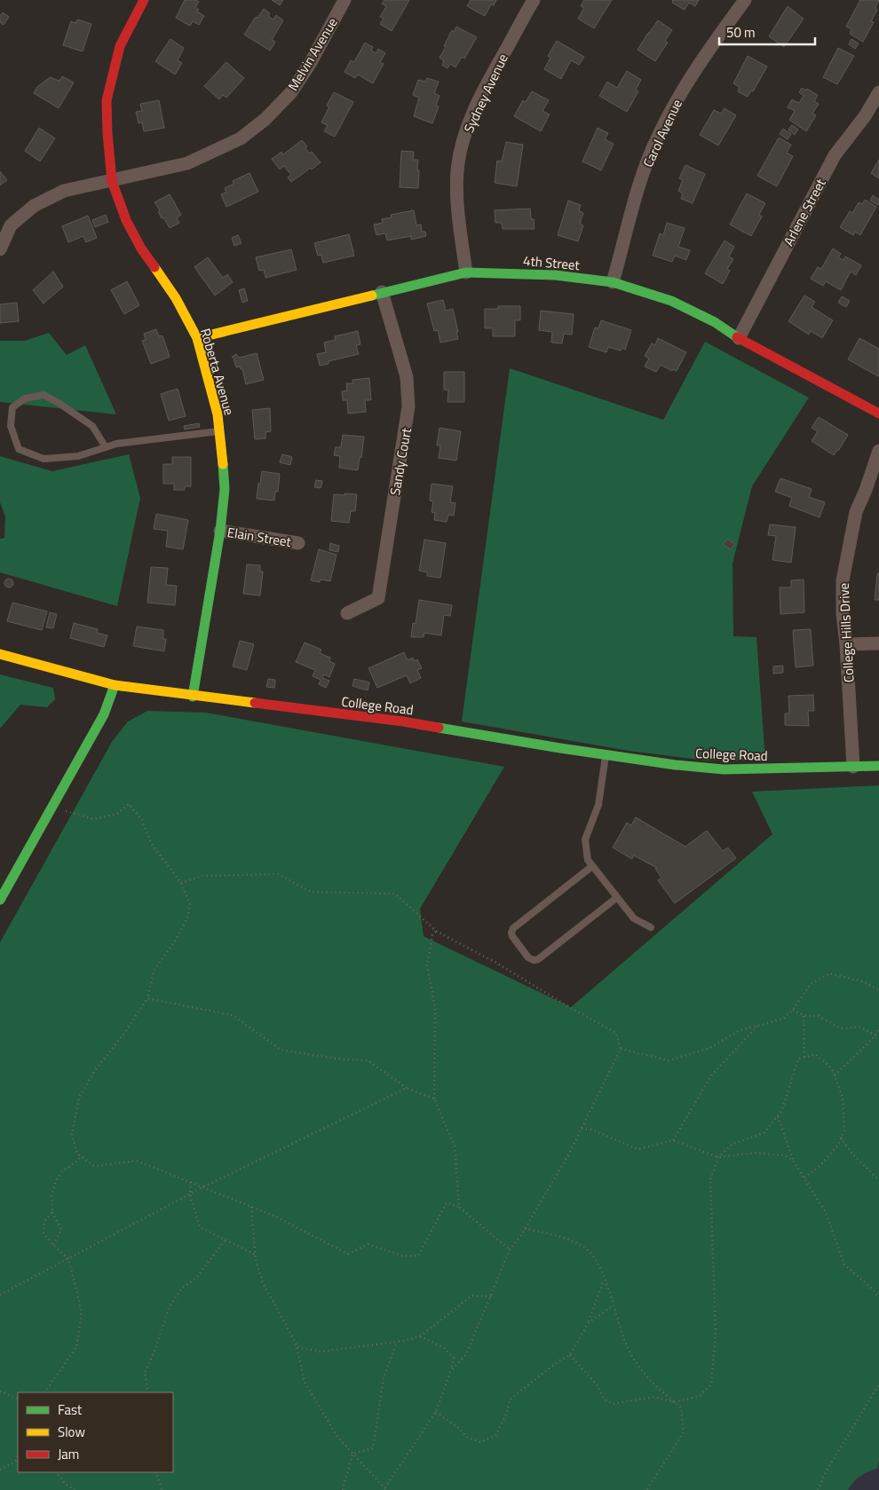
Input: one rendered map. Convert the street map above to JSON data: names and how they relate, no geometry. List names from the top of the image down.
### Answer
{
  "streets": {
    "street": [
      "Melvin Avenue",
      "Sydney Avenue",
      "Carol Avenue",
      "Arlene Street",
      "4th Street",
      "Roberta Avenue",
      "Sandy Court",
      "Elain Street",
      "College Hills Drive",
      "College Road"
    ]
  },
  "crossings": [
    ["Melvin Avenue", "Roberta Avenue"],
    ["Sydney Avenue", "4th Street"],
    ["Carol Avenue", "4th Street"],
    ["Arlene Street", "4th Street"],
    ["4th Street", "Roberta Avenue"],
    ["4th Street", "Sandy Court"],
    ["Roberta Avenue", "Elain Street"],
    ["Roberta Avenue", "College Road"],
    ["College Hills Drive", "College Road"]
  ],
  "legend": ["Fast", "Slow", "Jam"],
  "scale_bar": "50 m"
}
